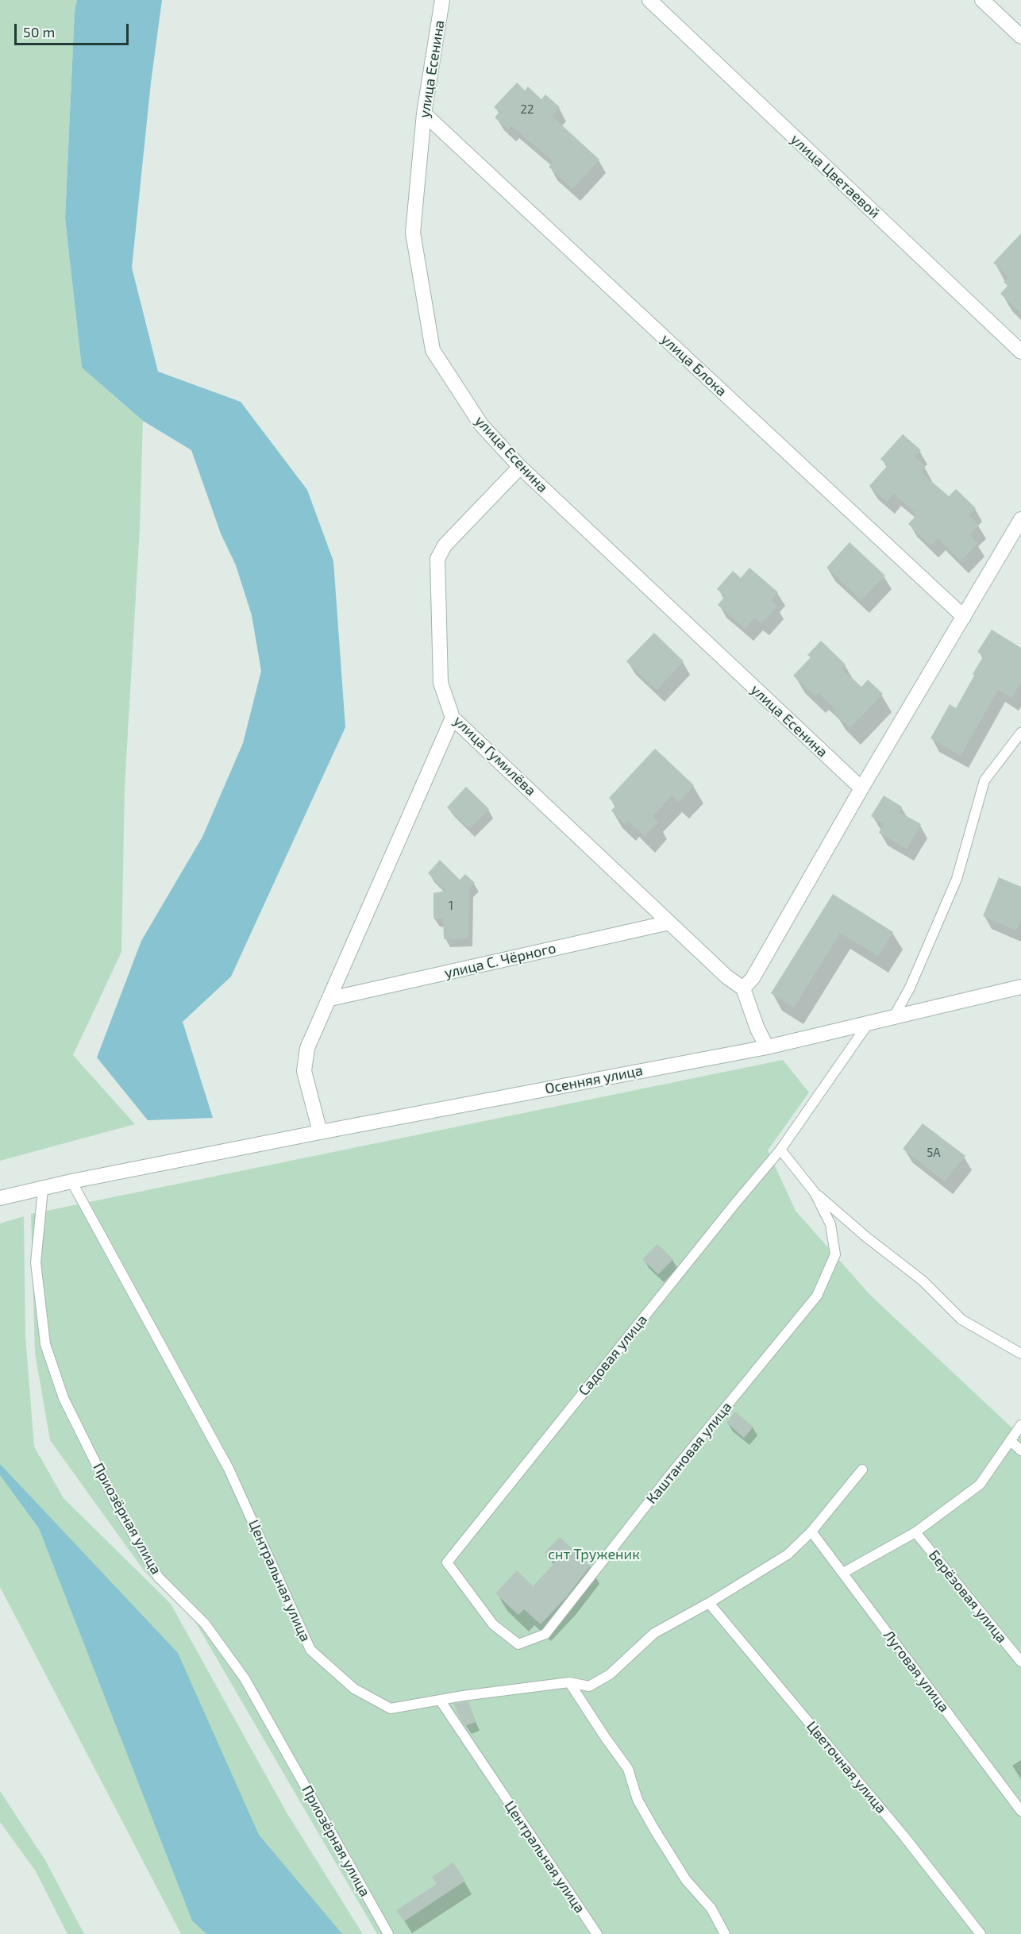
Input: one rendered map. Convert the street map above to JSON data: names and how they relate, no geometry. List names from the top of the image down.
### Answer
{
  "streets": {
    "street": [
      "улица Есенина",
      "улица Цветаевой",
      "улица Блока",
      "улица Гумилёва",
      "улица С. Чёрного",
      "Осенняя улица"
    ],
    "lane": [
      "Садовая улица",
      "Каштановая улица",
      "Приозёрная улица",
      "Центральная улица",
      "Берёзовая улица",
      "Луговая улица",
      "Цветочная улица"
    ]
  },
  "crossings": [
    ["улица Есенина", "улица Блока"],
    ["улица Есенина", "улица Гумилёва"],
    ["улица Гумилёва", "улица С. Чёрного"],
    ["Осенняя улица", "Приозёрная улица"],
    ["Осенняя улица", "Центральная улица"],
    ["Садовая улица", "Каштановая улица"]
  ],
  "parks": ["снт Труженик"],
  "house_numbers": ["22", "1", "5А"],
  "scale_bar": "50 m"
}
